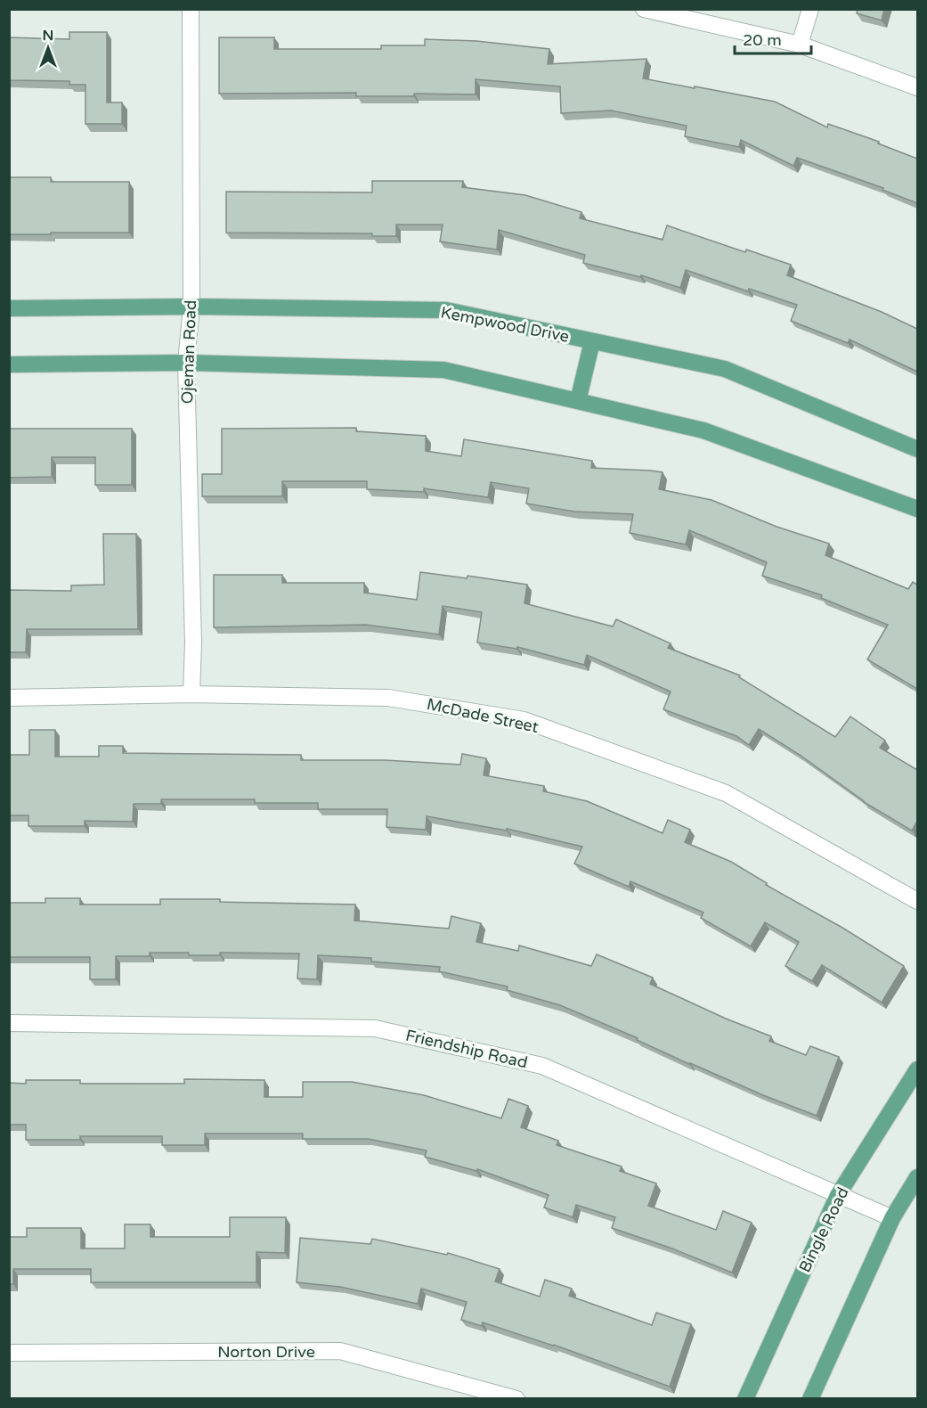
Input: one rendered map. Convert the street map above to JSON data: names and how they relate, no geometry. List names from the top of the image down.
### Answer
{
  "streets": {
    "main road": ["Kempwood Drive", "Bingle Road"],
    "street": [
      "Ojeman Road",
      "McDade Street",
      "Friendship Road",
      "Norton Drive"
    ]
  },
  "crossings": [
    ["Kempwood Drive", "Ojeman Road"],
    ["Ojeman Road", "McDade Street"],
    ["Friendship Road", "Bingle Road"]
  ],
  "scale_bar": "20 m",
  "north": "top"
}
